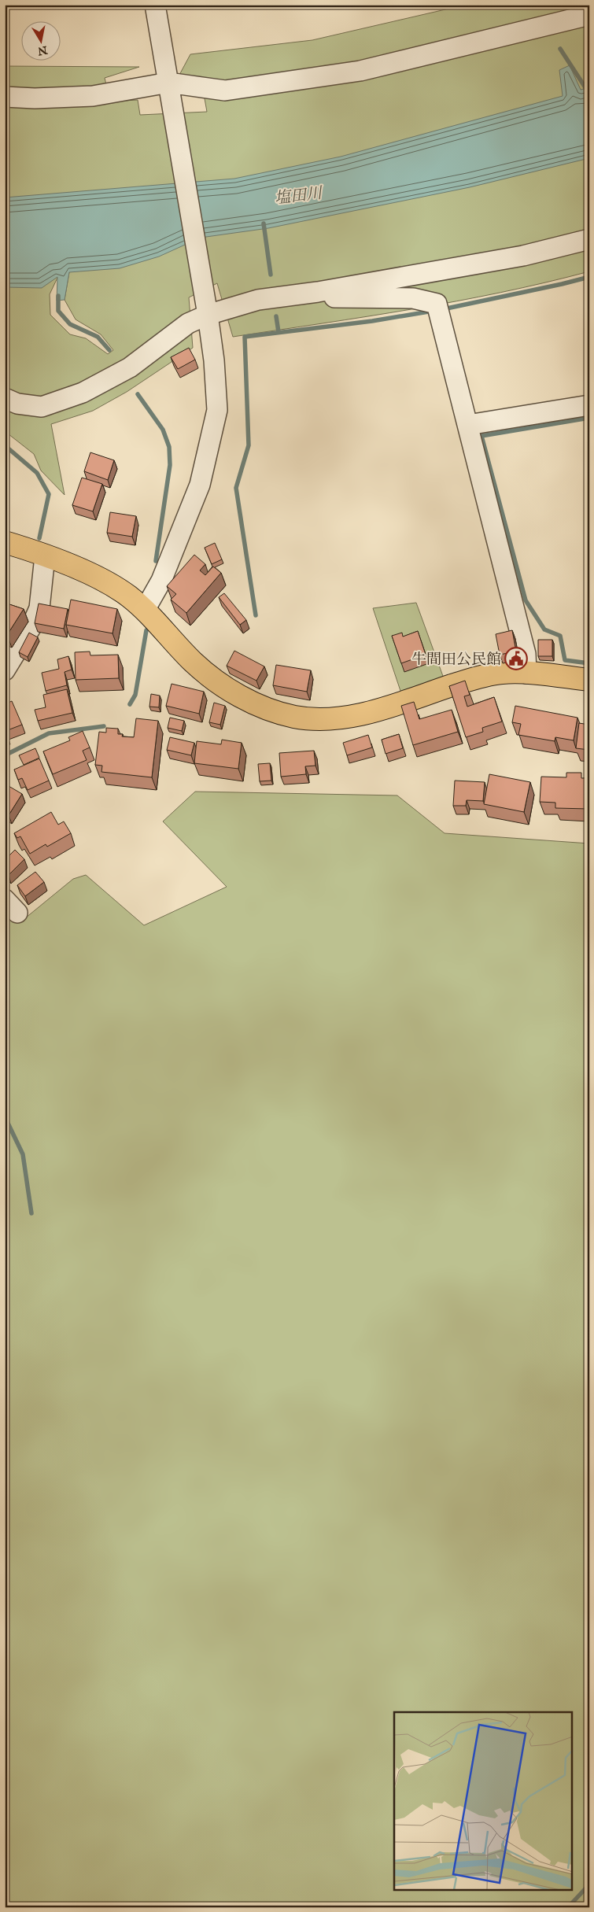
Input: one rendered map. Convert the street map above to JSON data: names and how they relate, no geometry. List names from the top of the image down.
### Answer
{
  "water": ["塩田川"],
  "places": {
    "public building": ["牛間田公民館"]
  },
  "north": "bottom"
}
